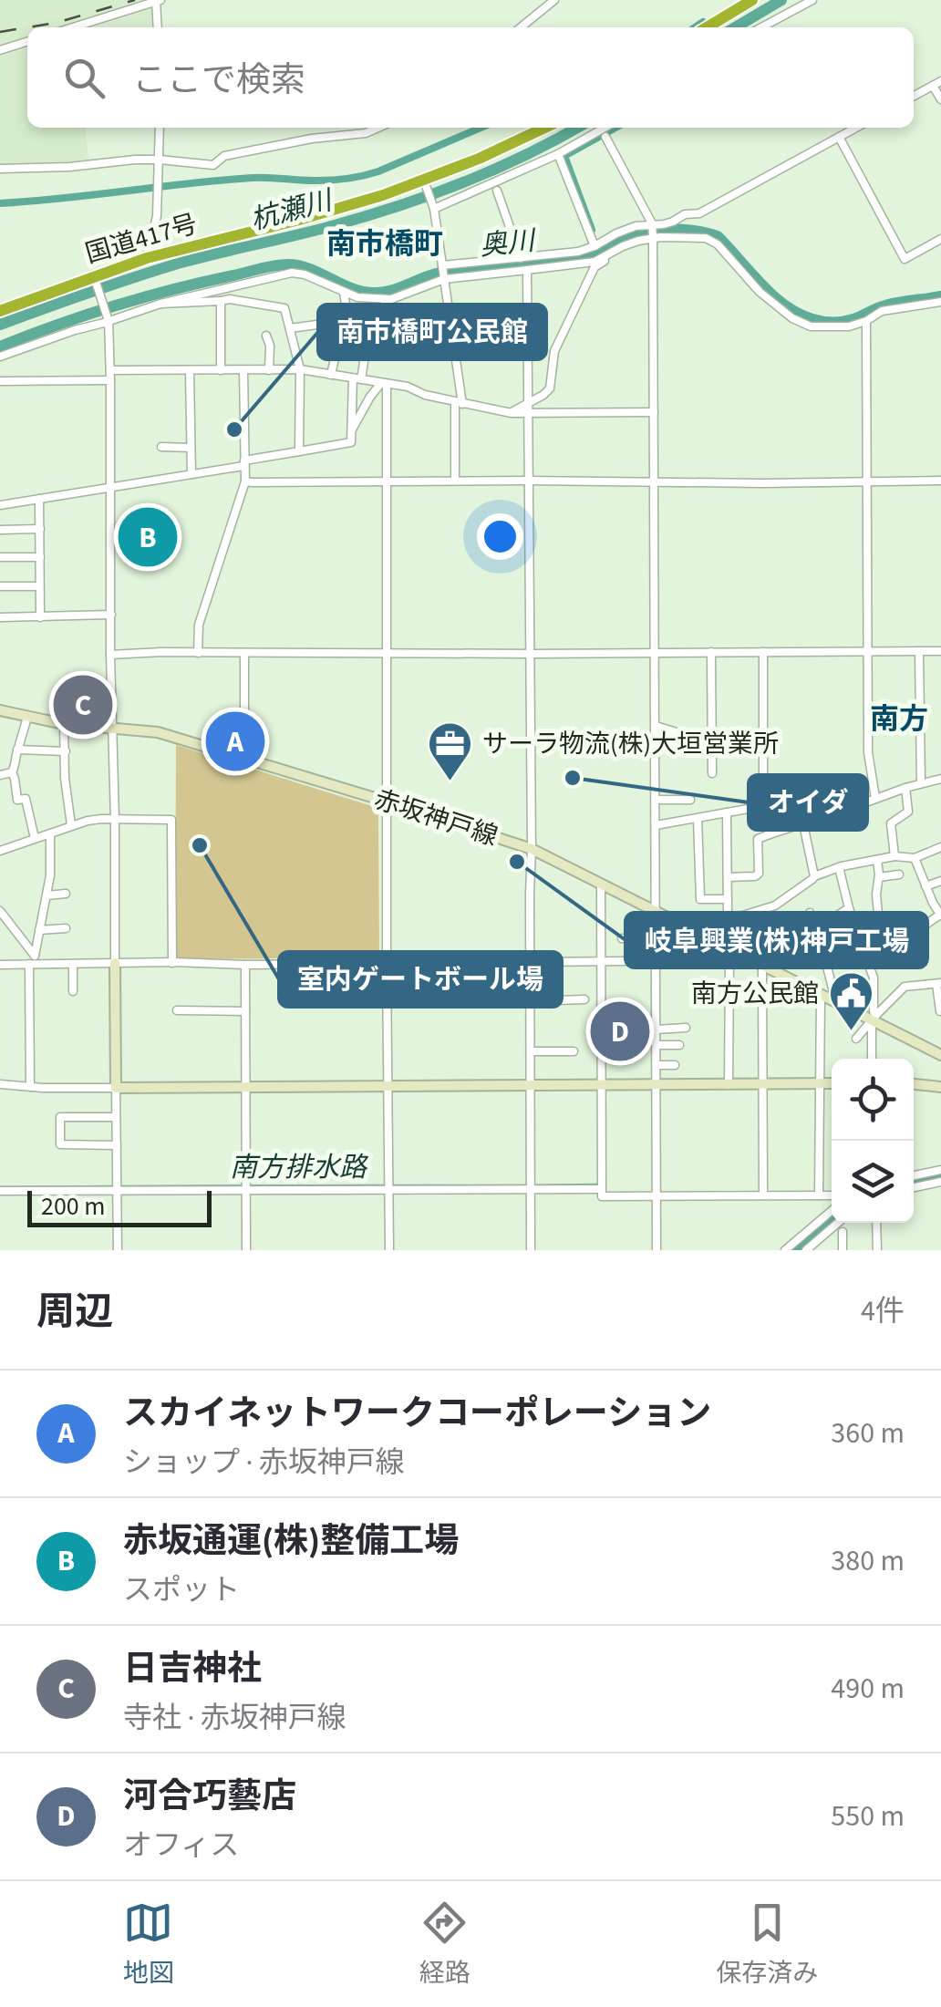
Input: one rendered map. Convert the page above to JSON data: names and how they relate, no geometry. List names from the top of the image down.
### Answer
{
  "streets": {
    "highway": ["国道417号"],
    "main road": ["赤坂神戸線"]
  },
  "districts": ["南市橋町", "南方"],
  "water": ["杭瀬川", "奥川", "南方排水路"],
  "places": {
    "other": [
      "南市橋町公民館",
      "オイダ",
      "室内ゲートボール場",
      "岐阜興業(株)神戸工場"
    ],
    "office": ["サーラ物流(株)大垣営業所"],
    "public building": ["南方公民館"]
  },
  "scale_bar": "200 m",
  "page": {
    "search": "ここで検索",
    "pins": [
      "B",
      "C",
      "A",
      "D"
    ],
    "scale": "200 m",
    "heading": ["周辺", "4件"],
    "list": [
      {
        "mark": "A",
        "name": "スカイネットワークコーポレーション",
        "note": "ショップ · 赤坂神戸線",
        "value": "360 m"
      },
      {
        "mark": "B",
        "name": "赤坂通運(株)整備工場",
        "note": "スポット",
        "value": "380 m"
      },
      {
        "mark": "C",
        "name": "日吉神社",
        "note": "寺社 · 赤坂神戸線",
        "value": "490 m"
      },
      {
        "mark": "D",
        "name": "河合巧藝店",
        "note": "オフィス",
        "value": "550 m"
      }
    ],
    "nav": ["地図", "経路", "保存済み"]
  }
}
